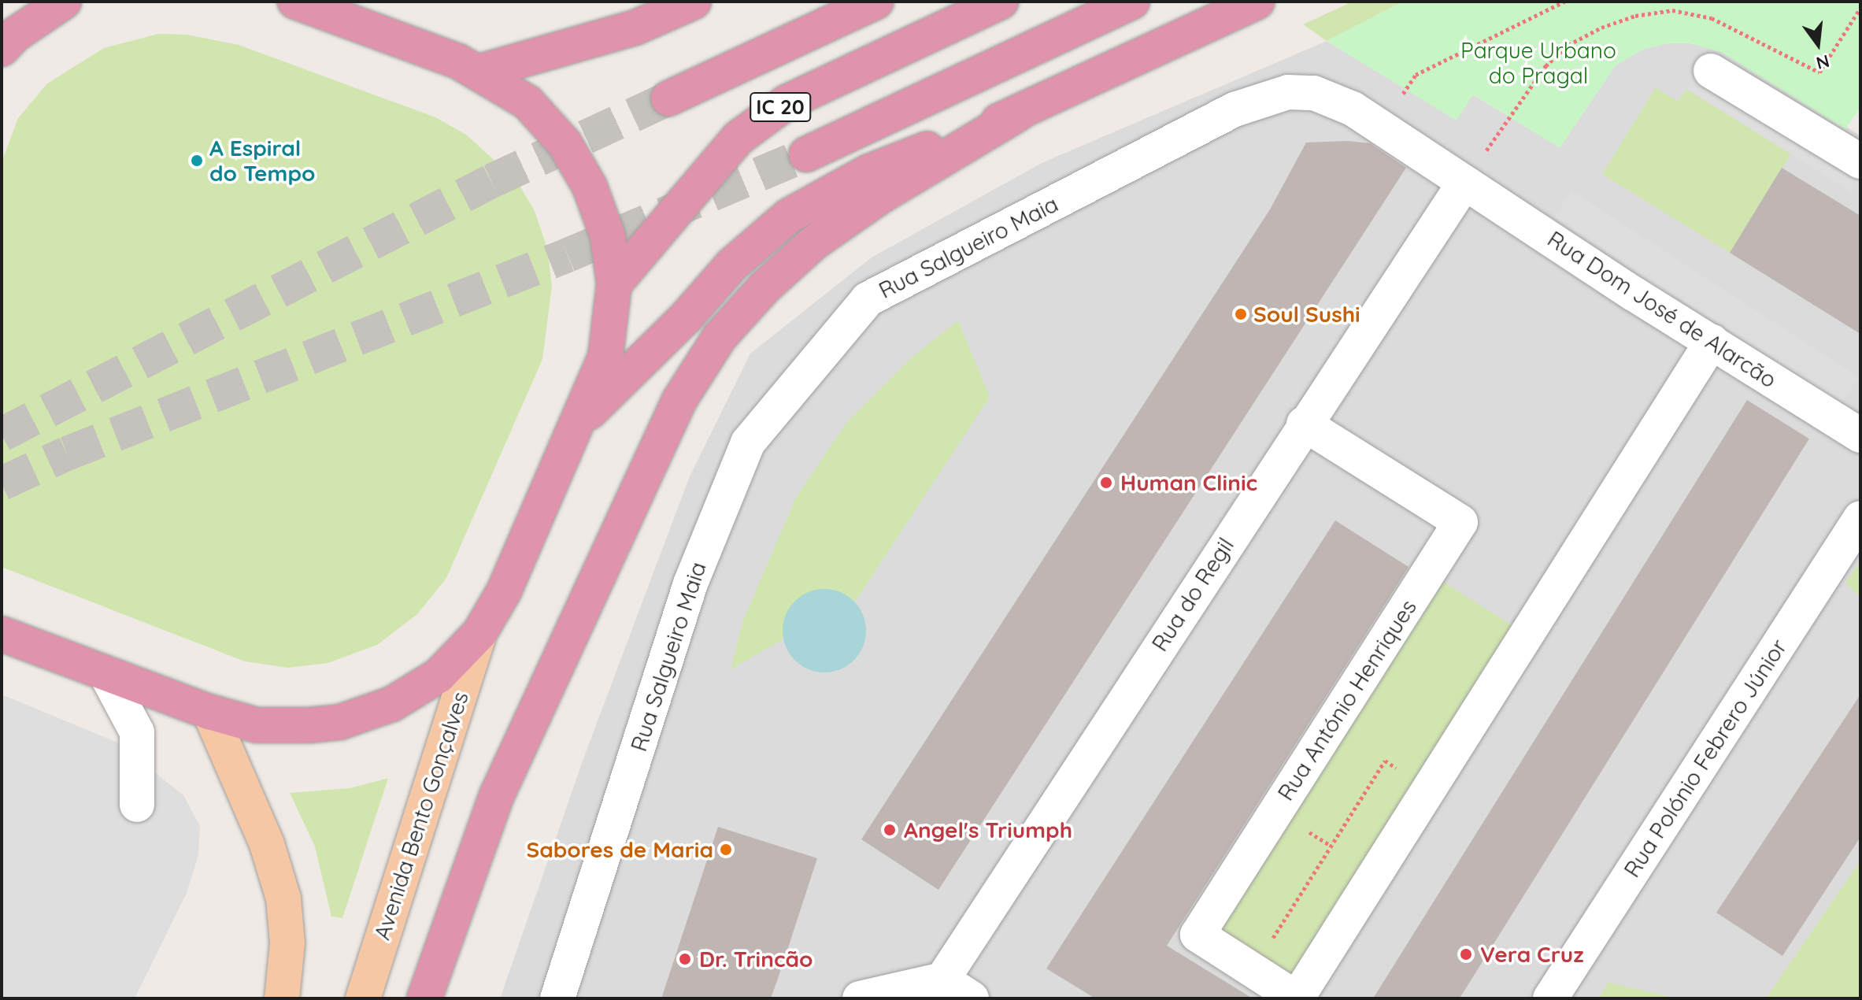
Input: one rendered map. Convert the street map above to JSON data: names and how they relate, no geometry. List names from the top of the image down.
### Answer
{
  "streets": {
    "highway": ["IC 20"],
    "main road": ["Avenida Bento Gonçalves"],
    "street": [
      "Rua Salgueiro Maia",
      "Rua Dom José de Alarcão",
      "Rua do Regil",
      "Rua António Henriques",
      "Rua Polónio Febrero Júnior"
    ]
  },
  "crossings": [
    ["Rua Salgueiro Maia", "Rua Dom José de Alarcão"],
    ["Rua Salgueiro Maia", "Rua do Regil"],
    ["Rua Dom José de Alarcão", "Rua do Regil"],
    ["Rua Dom José de Alarcão", "Rua António Henriques"],
    ["Rua do Regil", "Rua António Henriques"]
  ],
  "parks": ["Parque Urbano do Pragal"],
  "places": [
    "A Espiral do Tempo",
    "Soul Sushi",
    "Human Clinic",
    "Angel's Triumph",
    "Sabores de Maria",
    "Vera Cruz",
    "Dr. Trincão"
  ],
  "north": "bottom"
}
